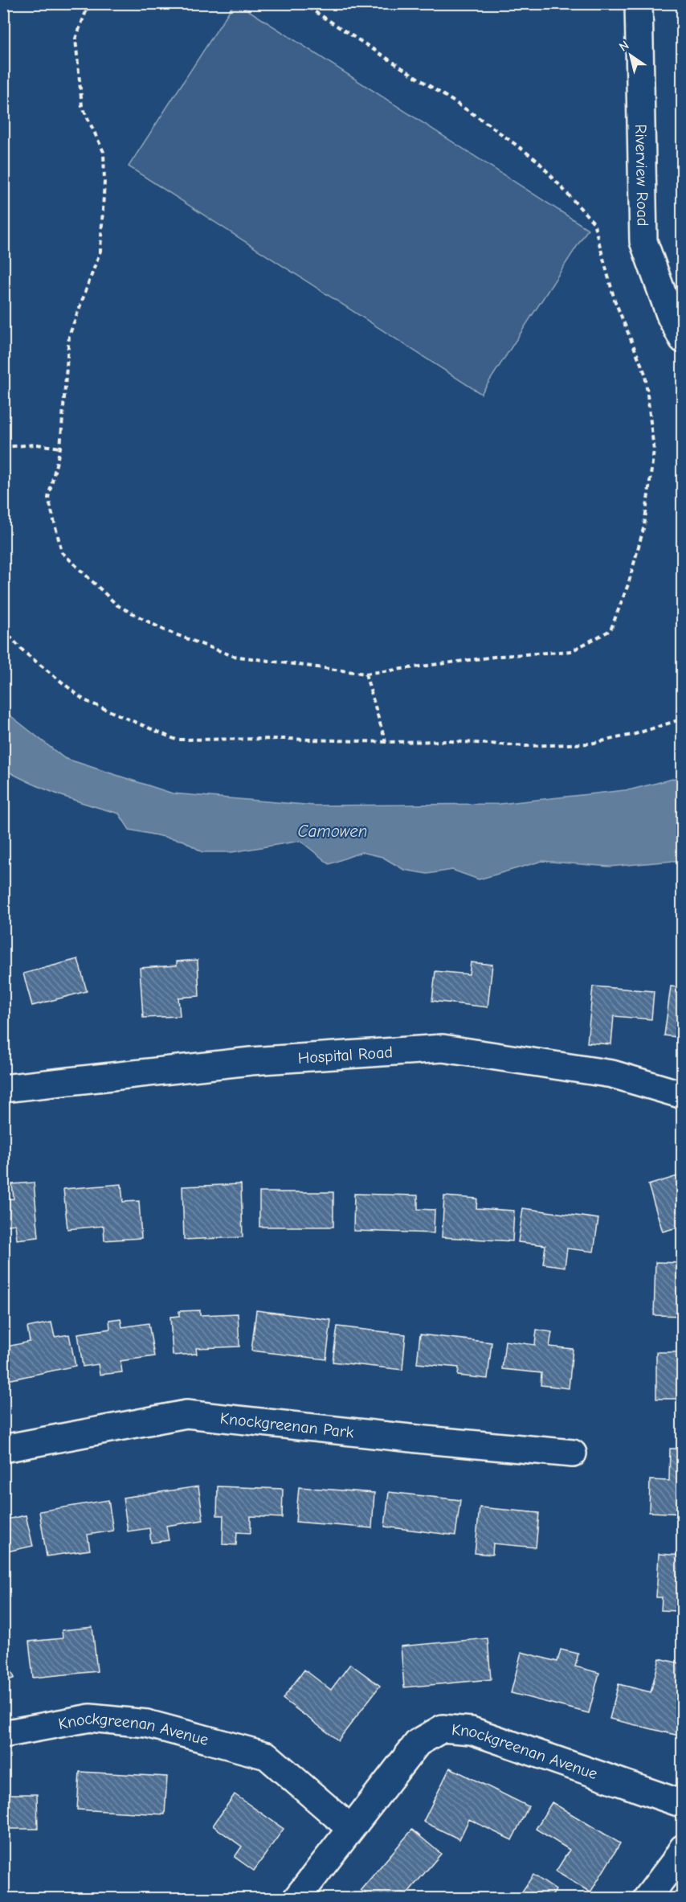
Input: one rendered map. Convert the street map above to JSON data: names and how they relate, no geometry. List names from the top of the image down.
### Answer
{
  "streets": {
    "street": [
      "Riverview Road",
      "Hospital Road",
      "Knockgreenan Park",
      "Knockgreenan Avenue"
    ]
  },
  "water": ["Camowen"],
  "north": "top left"
}
